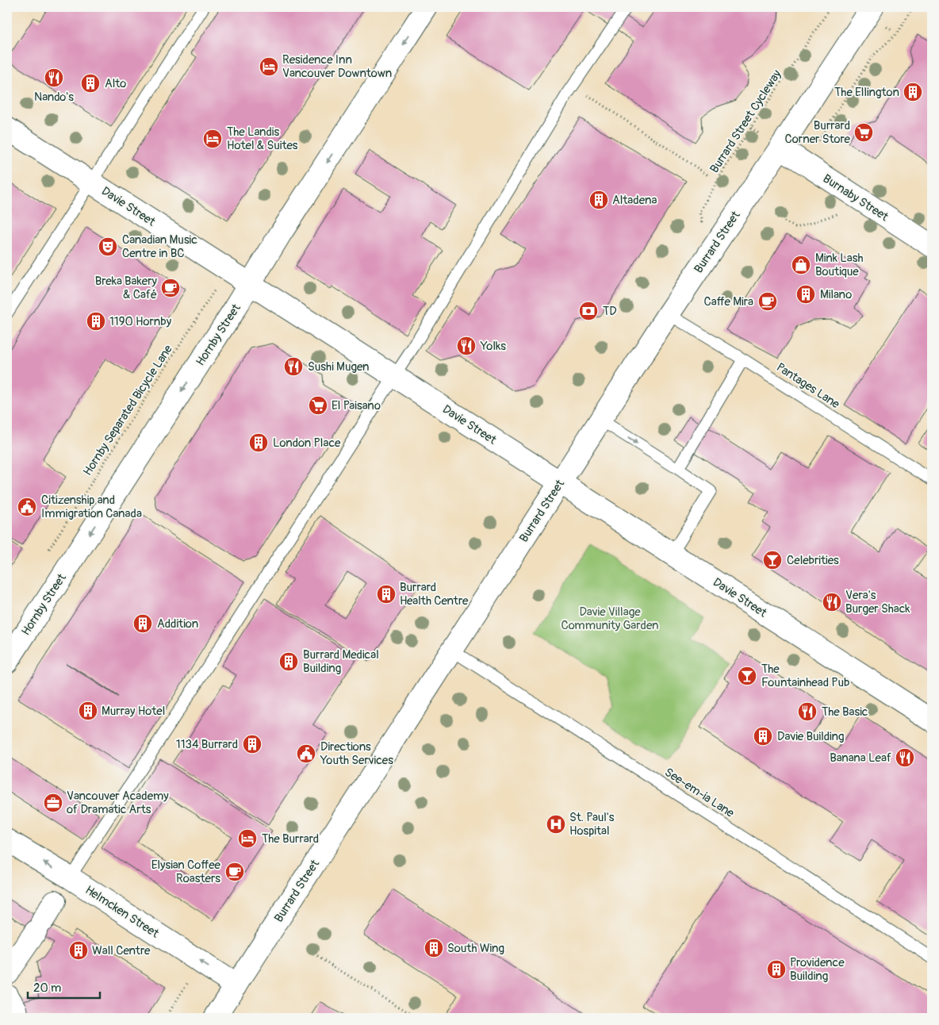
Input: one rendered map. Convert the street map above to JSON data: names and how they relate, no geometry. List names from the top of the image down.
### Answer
{
  "streets": {
    "main road": [
      "Burnaby Street",
      "Davie Street",
      "Burrard Street",
      "Hornby Street",
      "Helmcken Street"
    ],
    "lane": ["Pantages Lane", "See-em-ia Lane"],
    "path": ["Burrard Street Cycleway", "Hornby Separated Bicycle Lane"]
  },
  "crossings": [
    ["Burrard Street Cycleway", "Burrard Street"],
    ["Burnaby Street", "Burrard Street"],
    ["Davie Street", "Burrard Street"],
    ["Davie Street", "Hornby Street"],
    ["Burrard Street", "Pantages Lane"],
    ["Burrard Street", "See-em-ia Lane"],
    ["Burrard Street", "Helmcken Street"]
  ],
  "one_way": ["Hornby Street", "Helmcken Street"],
  "parks": ["Davie Village Community Garden"],
  "places": {
    "hotel": ["Residence Inn Vancouver Downtown", "The Landis Hotel & Suites", "The Burrard"],
    "restaurant": [
      "Nando's",
      "Yolks",
      "Sushi Mugen",
      "Vera's Burger Shack",
      "The Basic",
      "Banana Leaf"
    ],
    "building": [
      "Alto",
      "The Ellington",
      "Altadena",
      "Milano",
      "1190 Hornby",
      "London Place",
      "Burrard Health Centre",
      "Addition",
      "Burrard Medical Building",
      "Murray Hotel",
      "Davie Building",
      "1134 Burrard",
      "South Wing",
      "Wall Centre",
      "Providence Building"
    ],
    "supermarket": ["Burrard Corner Store", "El Paisano"],
    "theatre": ["Canadian Music Centre in BC"],
    "shop": ["Mink Lash Boutique"],
    "cafe": ["Breka Bakery & Café", "Caffe Mira", "Elysian Coffee Roasters"],
    "bank": ["TD"],
    "public building": ["Citizenship and Immigration Canada", "Directions Youth Services"],
    "bar": ["Celebrities", "The Fountainhead Pub"],
    "office": ["Vancouver Academy of Dramatic Arts"],
    "hospital": ["St. Paul's Hospital"]
  },
  "scale_bar": "20 m"
}
